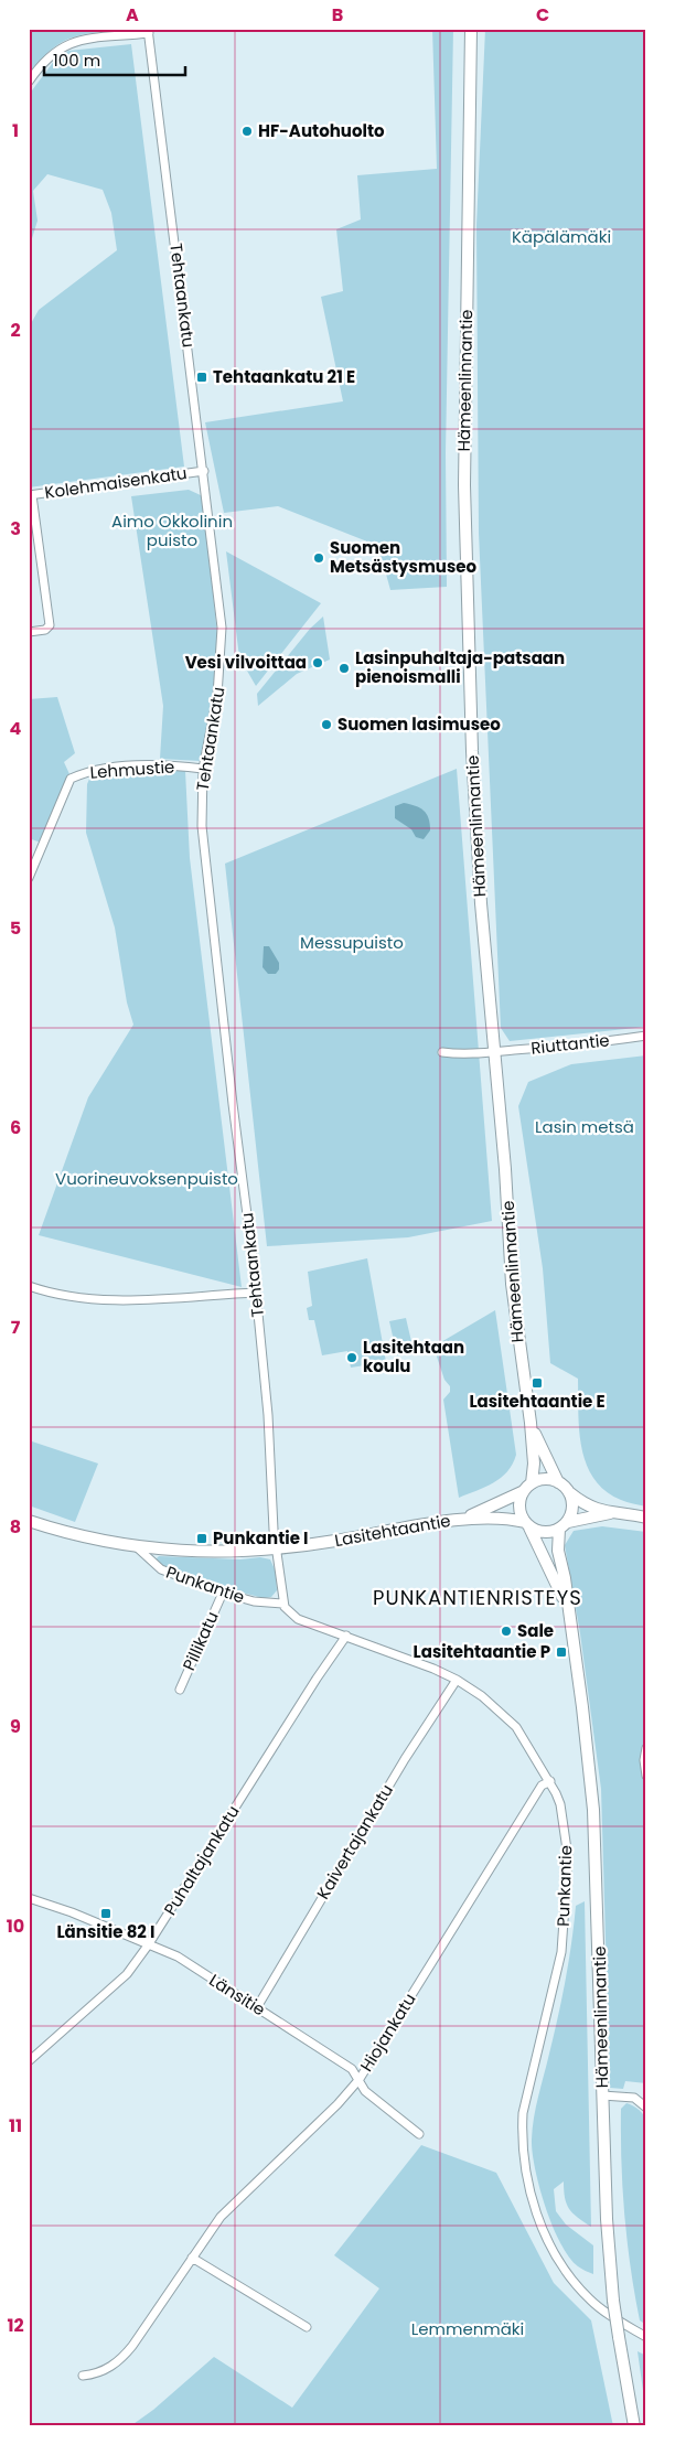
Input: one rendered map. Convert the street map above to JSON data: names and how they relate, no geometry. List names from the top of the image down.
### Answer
{
  "streets": {
    "main road": ["Hämeenlinnantie", "Lasitehtaantie"],
    "street": [
      "Tehtaankatu",
      "Kolehmaisenkatu",
      "Lehmustie",
      "Riuttantie",
      "Punkantie",
      "Pillikatu",
      "Kaivertajankatu",
      "Puhaltajankatu",
      "Länsitie",
      "Hiojankatu"
    ]
  },
  "crossings": [
    ["Tehtaankatu", "Kolehmaisenkatu"],
    ["Tehtaankatu", "Lehmustie"],
    ["Tehtaankatu", "Lasitehtaantie"],
    ["Hämeenlinnantie", "Riuttantie"],
    ["Hämeenlinnantie", "Lasitehtaantie"],
    ["Lasitehtaantie", "Punkantie"],
    ["Punkantie", "Pillikatu"],
    ["Punkantie", "Kaivertajankatu"],
    ["Punkantie", "Puhaltajankatu"],
    ["Punkantie", "Hiojankatu"],
    ["Kaivertajankatu", "Länsitie"],
    ["Puhaltajankatu", "Länsitie"],
    ["Länsitie", "Hiojankatu"]
  ],
  "districts": ["PUNKANTIENRISTEYS"],
  "parks": [
    "Käpälämäki",
    "Aimo Okkolinin puisto",
    "Messupuisto",
    "Lasin metsä",
    "Vuorineuvoksenpuisto",
    "Lemmenmäki"
  ],
  "places": {
    "other": [
      "HF-Autohuolto",
      "Suomen Metsästysmuseo",
      "Vesi vilvoittaa",
      "Lasinpuhaltaja-patsaan pienoismalli",
      "Suomen lasimuseo",
      "Lasitehtaan koulu",
      "Sale"
    ],
    "transit": [
      "Tehtaankatu 21 E",
      "Lasitehtaantie E",
      "Punkantie I",
      "Lasitehtaantie P",
      "Länsitie 82 I"
    ]
  },
  "scale_bar": "100 m",
  "grid": {
    "columns": ["A", "B", "C"],
    "rows": [
      "1",
      "2",
      "3",
      "4",
      "5",
      "6",
      "7",
      "8",
      "9",
      "10",
      "11",
      "12"
    ]
  }
}
